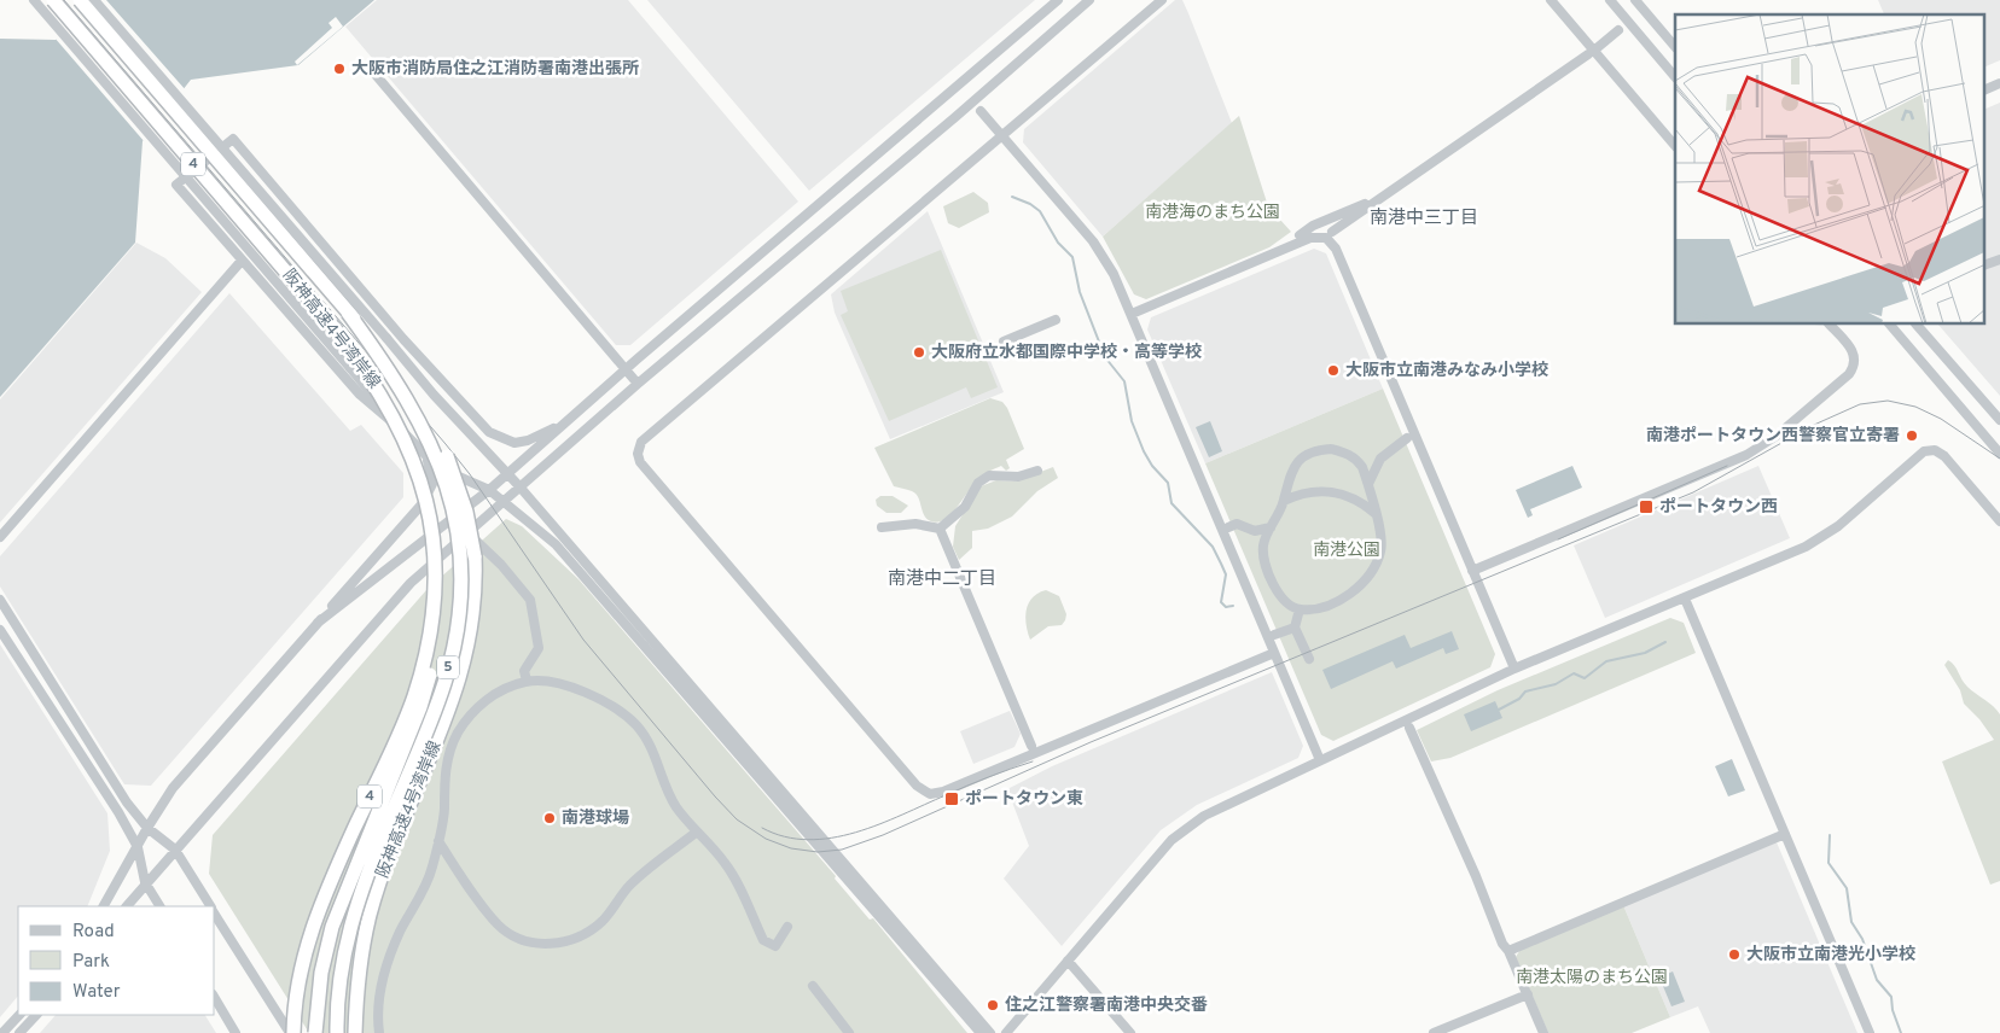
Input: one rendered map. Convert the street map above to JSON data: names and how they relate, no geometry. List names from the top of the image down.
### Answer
{
  "streets": {
    "highway": ["4", "阪神高速4号湾岸線", "5"]
  },
  "crossings": [
    ["阪神高速4号湾岸線", "5"]
  ],
  "districts": ["南港中三丁目", "南港中二丁目"],
  "parks": ["南港海のまち公園", "南港公園", "南港太陽のまち公園"],
  "places": {
    "other": [
      "大阪市消防局住之江消防署南港出張所",
      "大阪府立水都国際中学校・高等学校",
      "大阪市立南港みなみ小学校",
      "南港ポートタウン西警察官立寄署",
      "南港球場",
      "大阪市立南港光小学校",
      "住之江警察署南港中央交番"
    ],
    "transit": ["ポートタウン西", "ポートタウン東"]
  },
  "legend": ["Road", "Park", "Water"]
}
